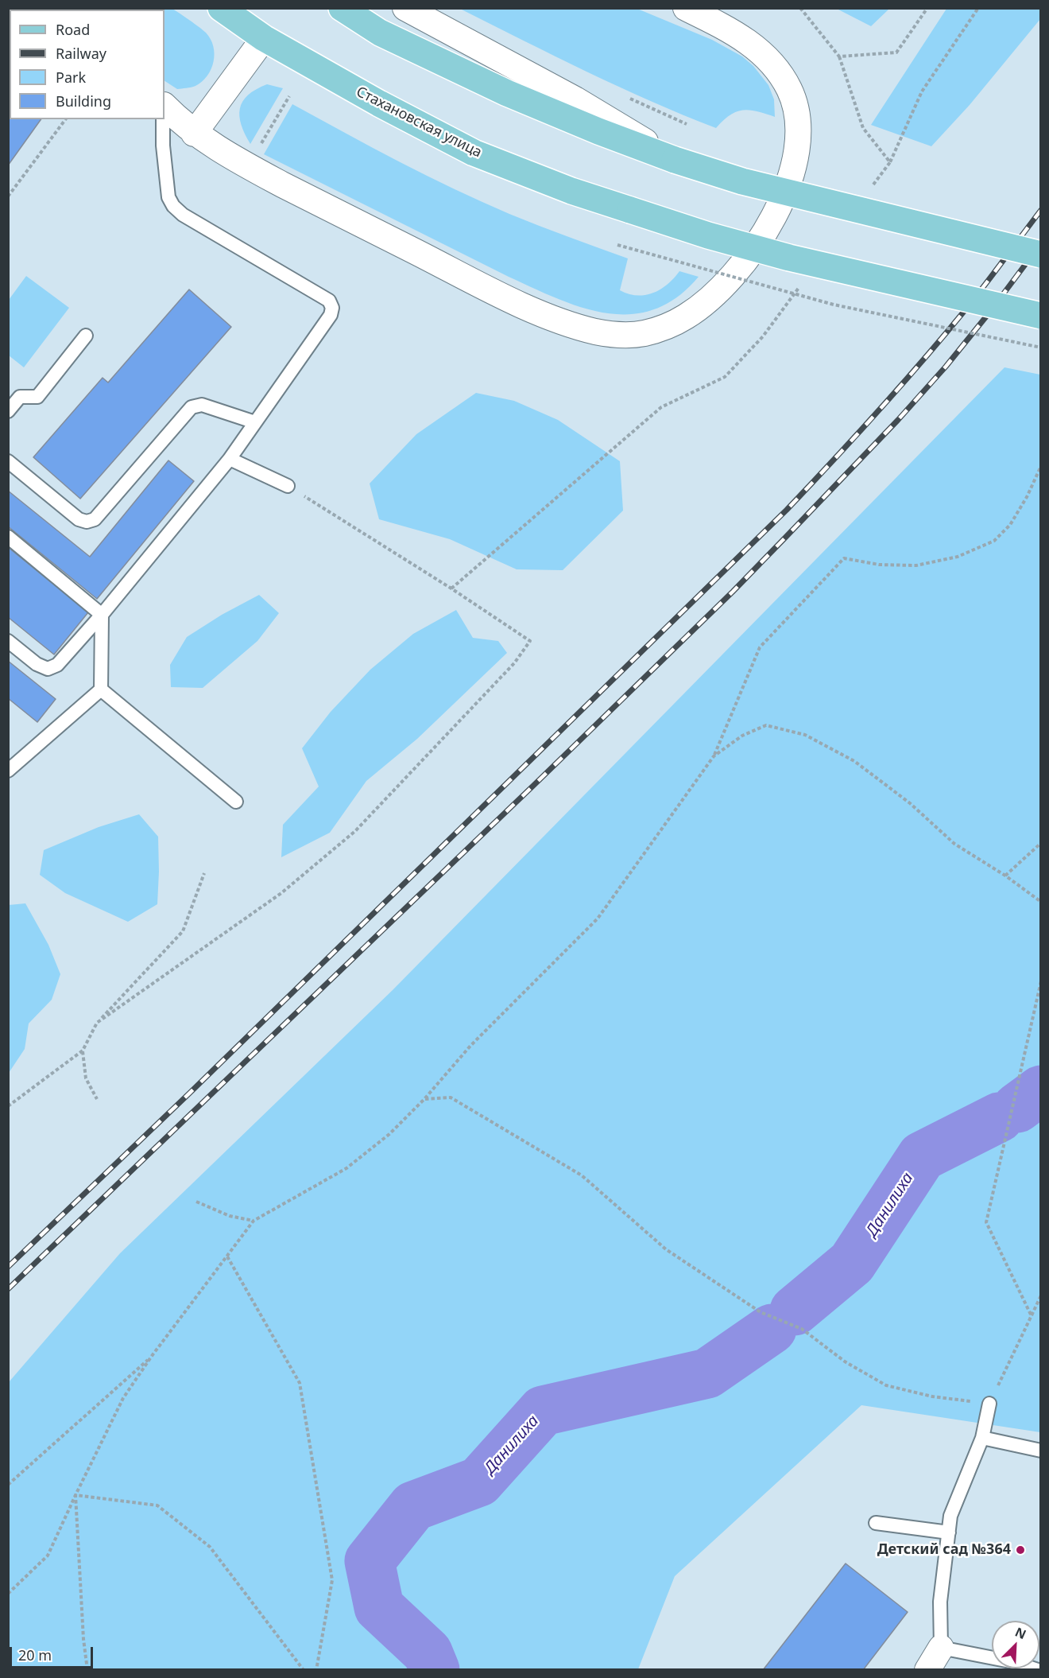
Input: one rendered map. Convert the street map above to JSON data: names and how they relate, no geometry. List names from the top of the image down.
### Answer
{
  "streets": {
    "main road": ["Стахановская улица"]
  },
  "water": ["Данилиха"],
  "places": ["Детский сад №364"],
  "legend": [
    "Road",
    "Railway",
    "Park",
    "Building"
  ],
  "scale_bar": "20 m",
  "north": "top right"
}
